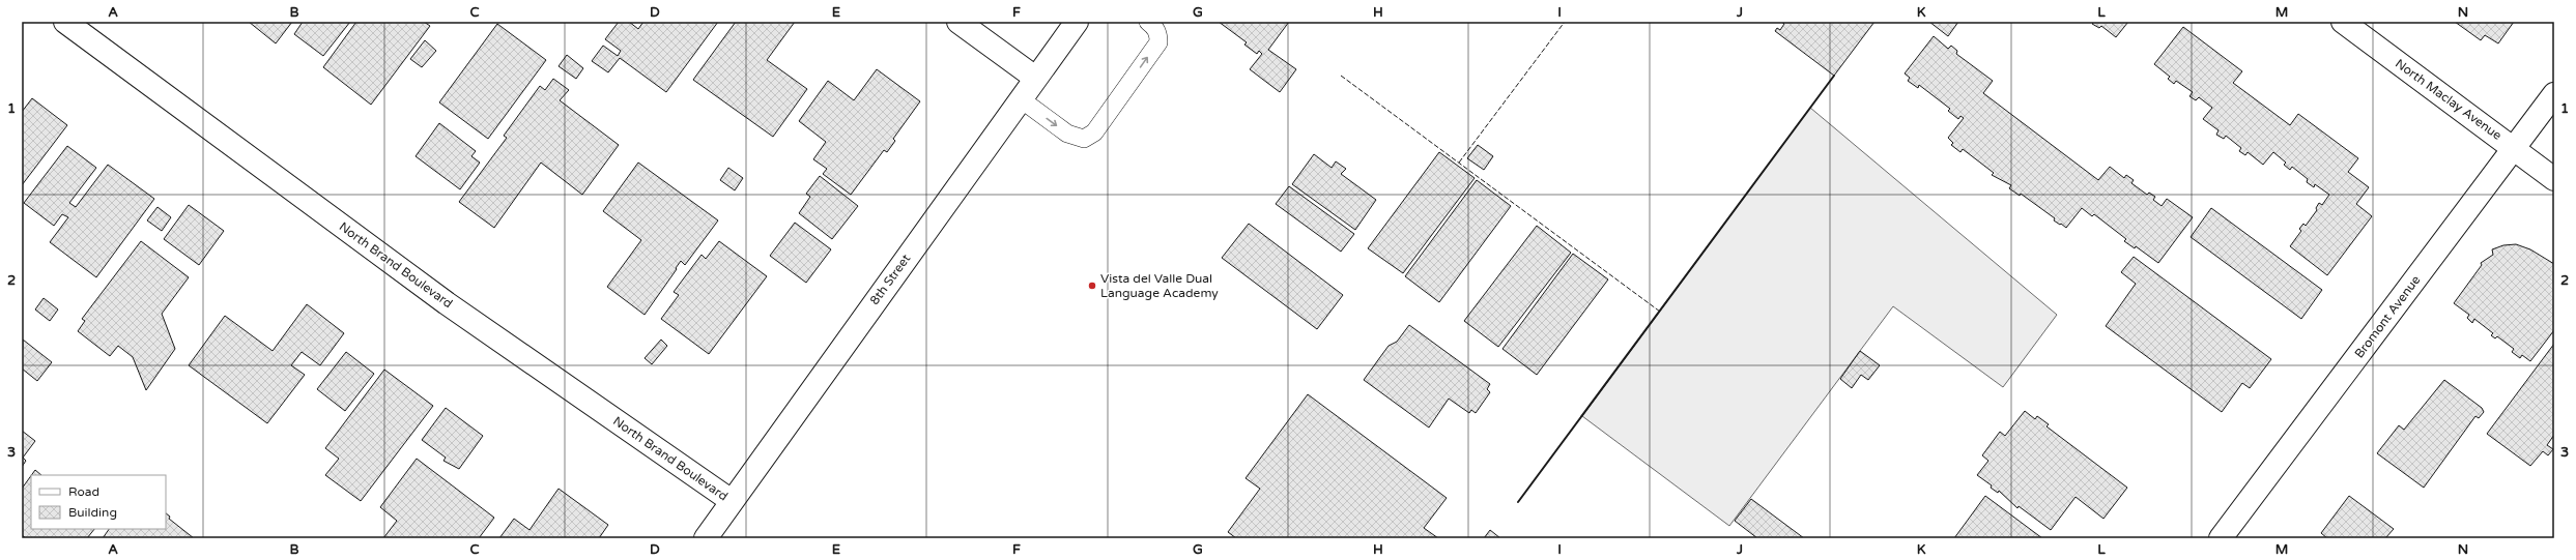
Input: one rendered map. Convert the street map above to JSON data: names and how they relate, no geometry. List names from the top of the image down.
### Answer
{
  "streets": {
    "street": [
      "North Maclay Avenue",
      "North Brand Boulevard",
      "8th Street",
      "Bromont Avenue"
    ]
  },
  "crossings": [
    ["North Maclay Avenue", "Bromont Avenue"],
    ["North Brand Boulevard", "8th Street"]
  ],
  "places": ["Vista del Valle Dual Language Academy"],
  "legend": ["Road", "Building"],
  "grid": {
    "columns": [
      "A",
      "B",
      "C",
      "D",
      "E",
      "F",
      "G",
      "H",
      "I",
      "J",
      "K",
      "L",
      "M",
      "N"
    ],
    "rows": ["1", "2", "3"]
  }
}
